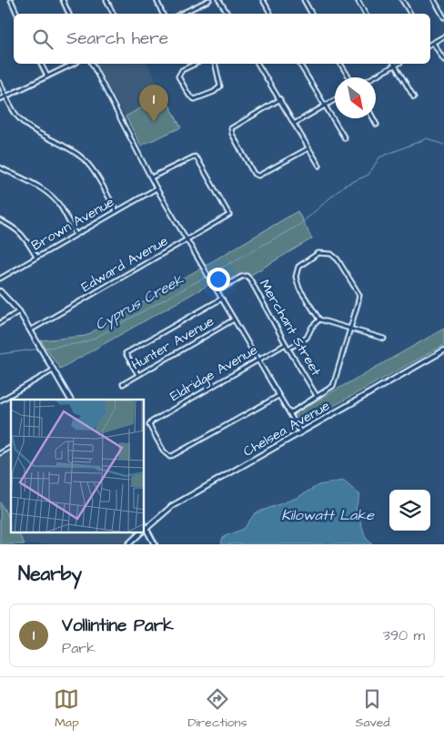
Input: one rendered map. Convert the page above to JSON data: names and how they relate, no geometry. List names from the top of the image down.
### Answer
{
  "streets": {
    "main road": ["Chelsea Avenue"],
    "street": [
      "Brown Avenue",
      "Edward Avenue",
      "Merchant Street",
      "Hunter Avenue",
      "Eldridge Avenue"
    ]
  },
  "crossings": [
    ["Merchant Street", "Eldridge Avenue"]
  ],
  "water": ["Cyprus Creek", "Kilowatt Lake"],
  "north": "bottom right",
  "page": {
    "search": "Search here",
    "pins": "1",
    "heading": "Nearby",
    "list": [
      {
        "mark": "1",
        "name": "Vollintine Park",
        "note": "Park",
        "value": "390 m"
      }
    ],
    "nav": ["Map", "Directions", "Saved"]
  }
}
